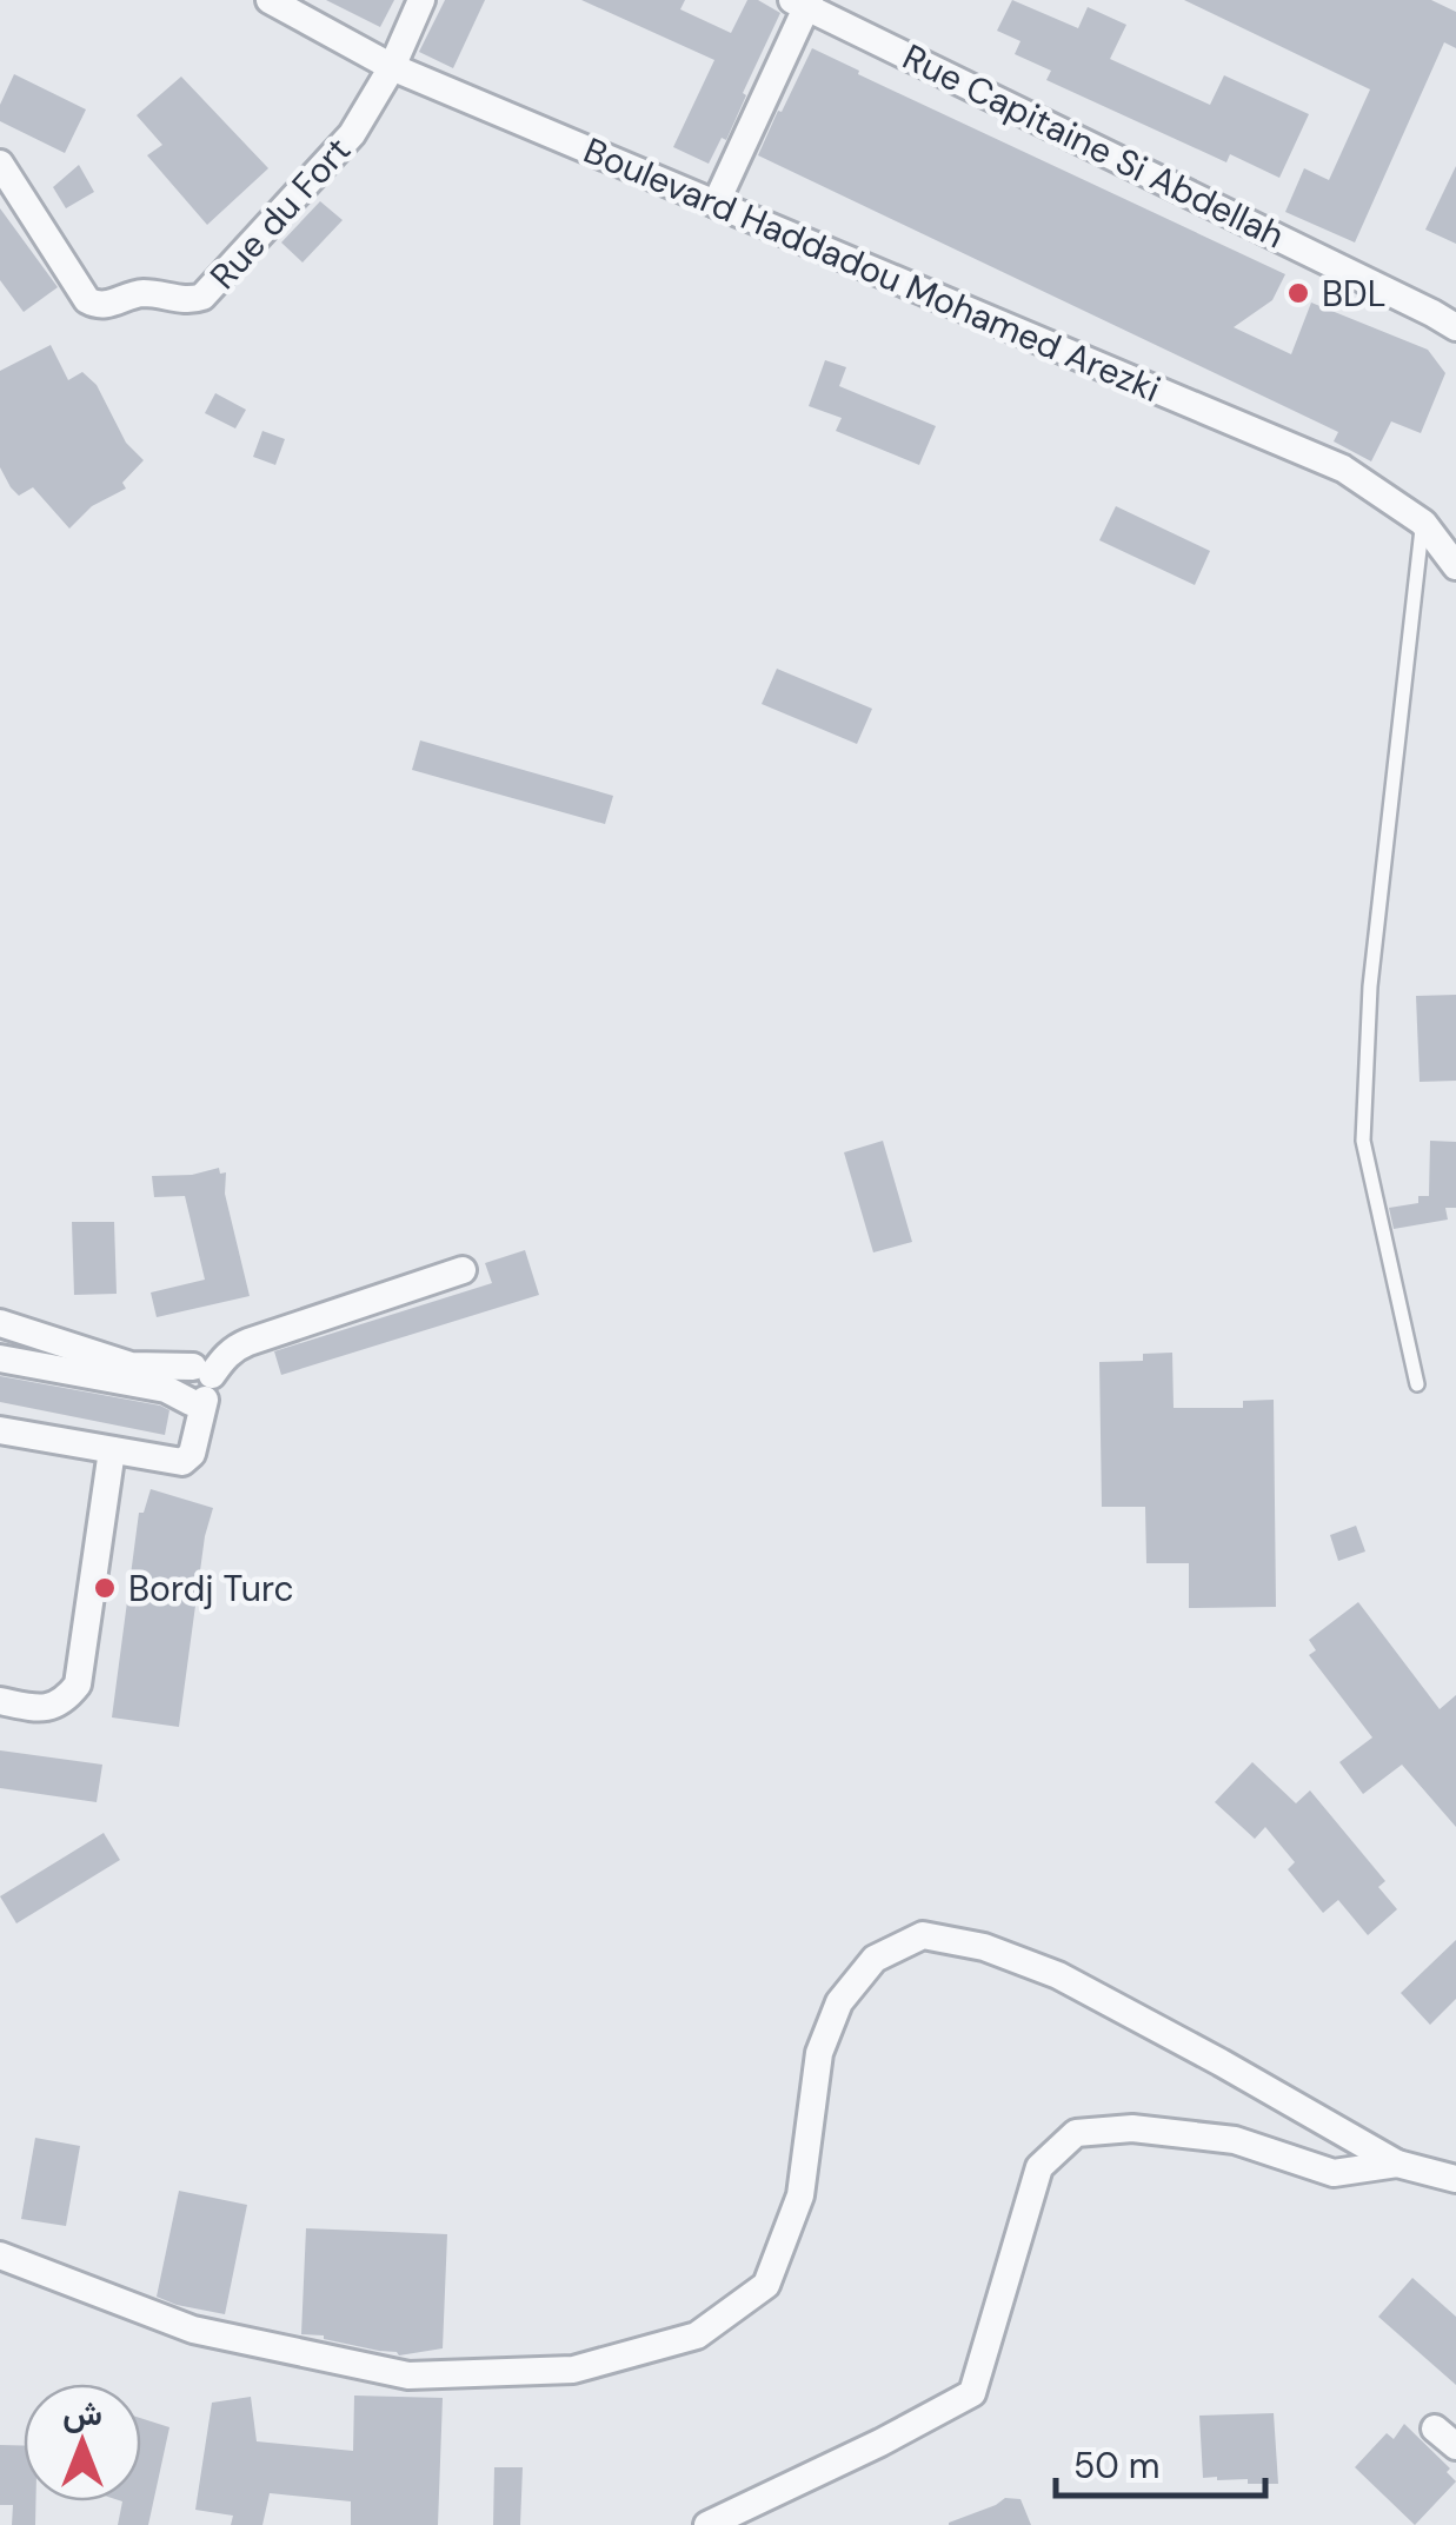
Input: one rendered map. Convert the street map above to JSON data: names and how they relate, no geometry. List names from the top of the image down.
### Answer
{
  "streets": {
    "street": ["Rue Capitaine Si Abdellah", "Rue du Fort", "Boulevard Haddadou Mohamed Arezki"]
  },
  "crossings": [
    ["Rue du Fort", "Boulevard Haddadou Mohamed Arezki"]
  ],
  "places": ["BDL", "Bordj Turc"],
  "scale_bar": "50 m",
  "north": "top"
}
